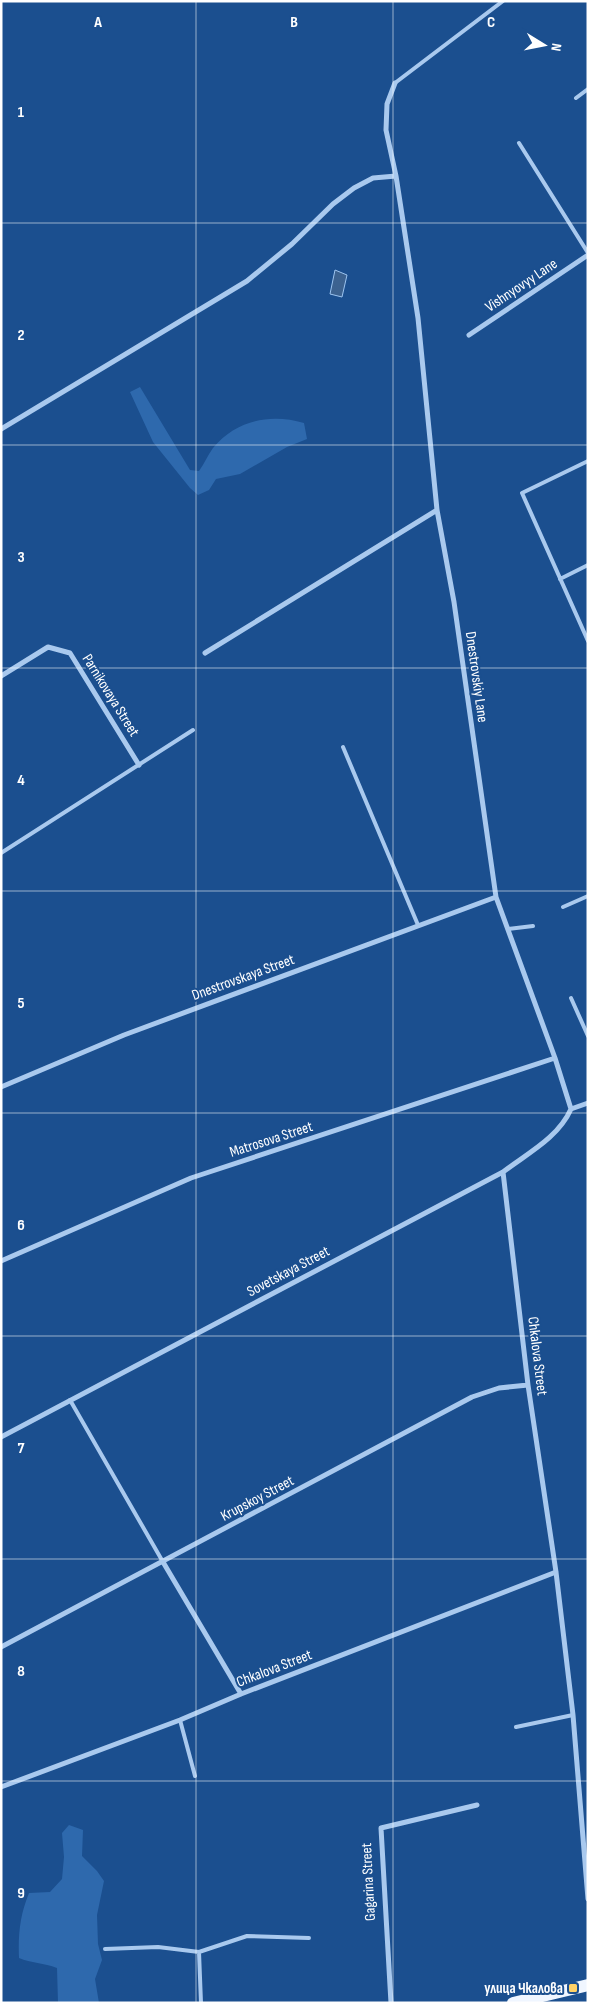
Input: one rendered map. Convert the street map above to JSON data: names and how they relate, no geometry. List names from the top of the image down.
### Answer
{
  "streets": {
    "street": [
      "Vishnyovyy Lane",
      "Dnestrovskiy Lane",
      "Parnikovaya Street",
      "Dnestrovskaya Street",
      "Matrosova Street",
      "Sovetskaya Street",
      "Chkalova Street",
      "Krupskoy Street",
      "Gagarina Street"
    ]
  },
  "crossings": [
    ["Dnestrovskiy Lane", "Dnestrovskaya Street"],
    ["Dnestrovskiy Lane", "Matrosova Street"],
    ["Dnestrovskiy Lane", "Sovetskaya Street"],
    ["Sovetskaya Street", "Chkalova Street"],
    ["Chkalova Street", "Krupskoy Street"]
  ],
  "places": {
    "transit": ["улица Чкалова"]
  },
  "north": "right",
  "grid": {
    "columns": ["A", "B", "C"],
    "rows": [
      "1",
      "2",
      "3",
      "4",
      "5",
      "6",
      "7",
      "8",
      "9"
    ]
  }
}
